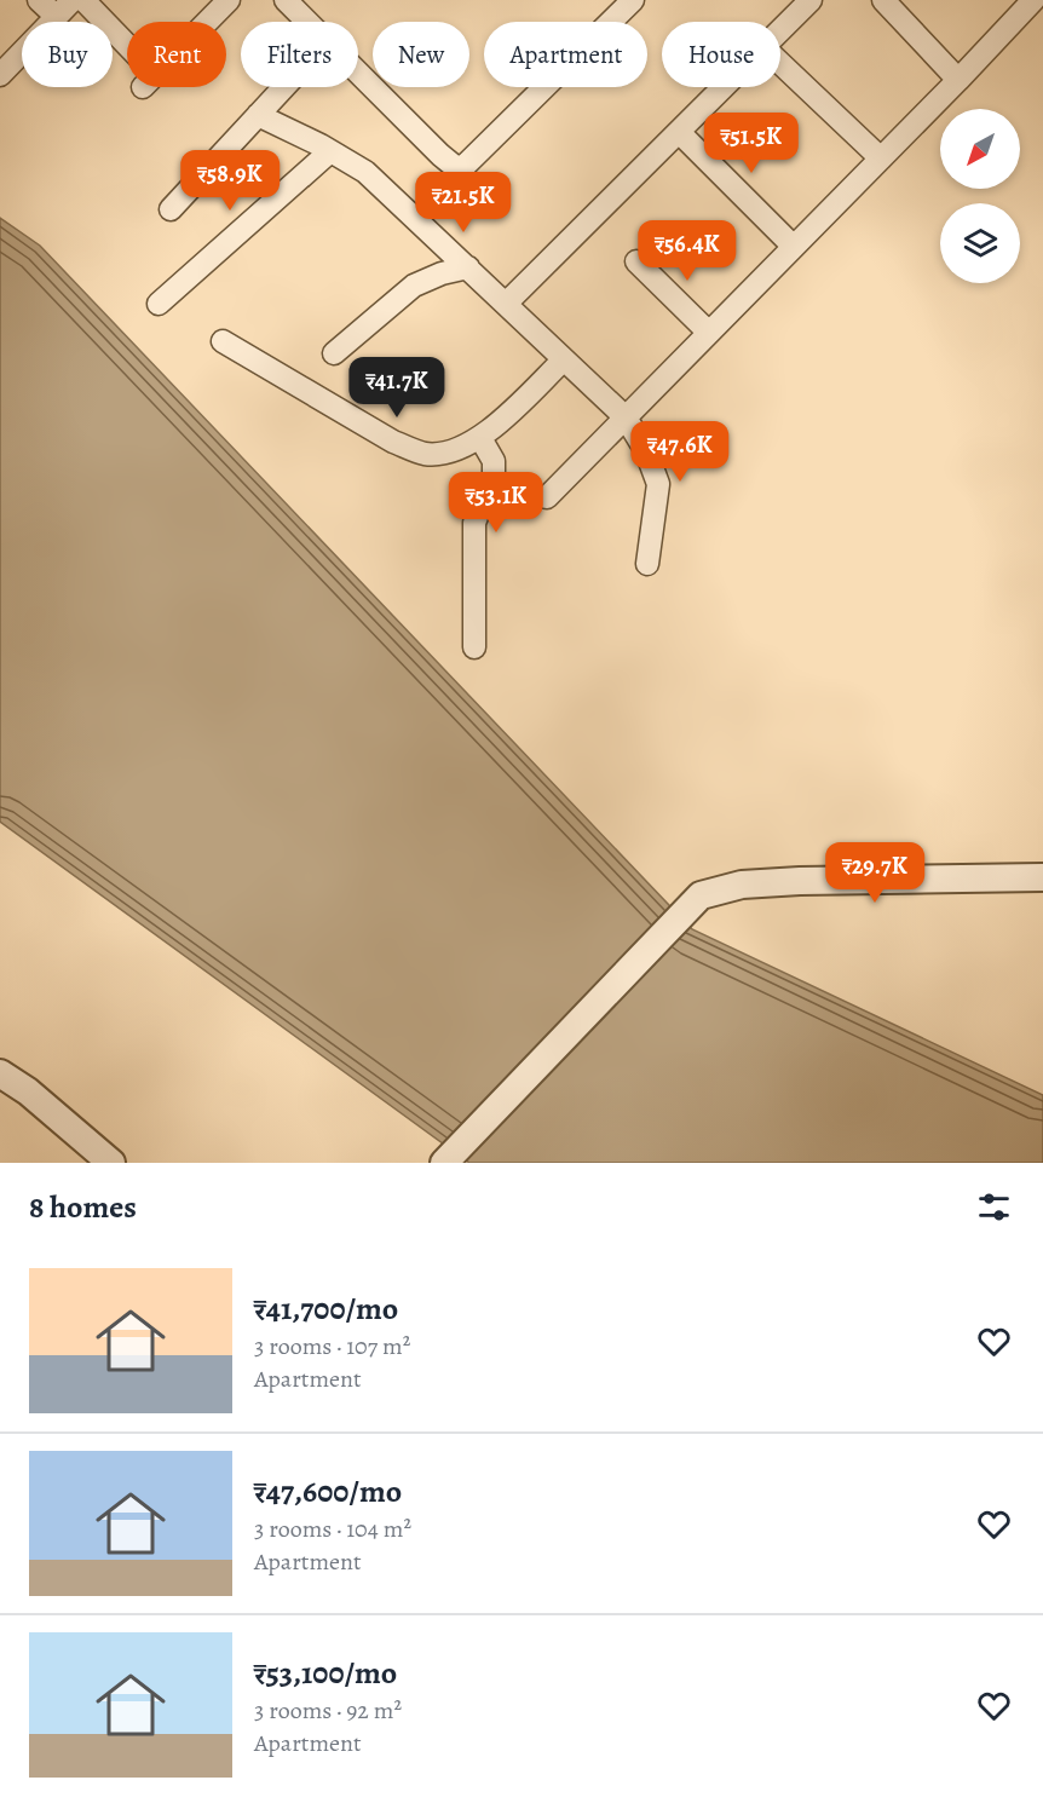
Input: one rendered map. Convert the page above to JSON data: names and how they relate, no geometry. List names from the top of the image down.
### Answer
{
  "north": "bottom left",
  "page": {
    "chip": [
      "Buy",
      "Rent",
      "Filters",
      "New",
      "Apartment",
      "House"
    ],
    "price": [
      "₹51.5K",
      "₹58.9K",
      "₹21.5K",
      "₹56.4K",
      "₹41.7K",
      "₹47.6K",
      "₹53.1K",
      "₹29.7K"
    ],
    "heading": "8 homes",
    "list": [
      {
        "name": "₹41,700/mo",
        "note": "3 rooms · 107 m² · Apartment"
      },
      {
        "name": "₹47,600/mo",
        "note": "3 rooms · 104 m² · Apartment"
      },
      {
        "name": "₹53,100/mo",
        "note": "3 rooms · 92 m² · Apartment"
      }
    ]
  }
}
